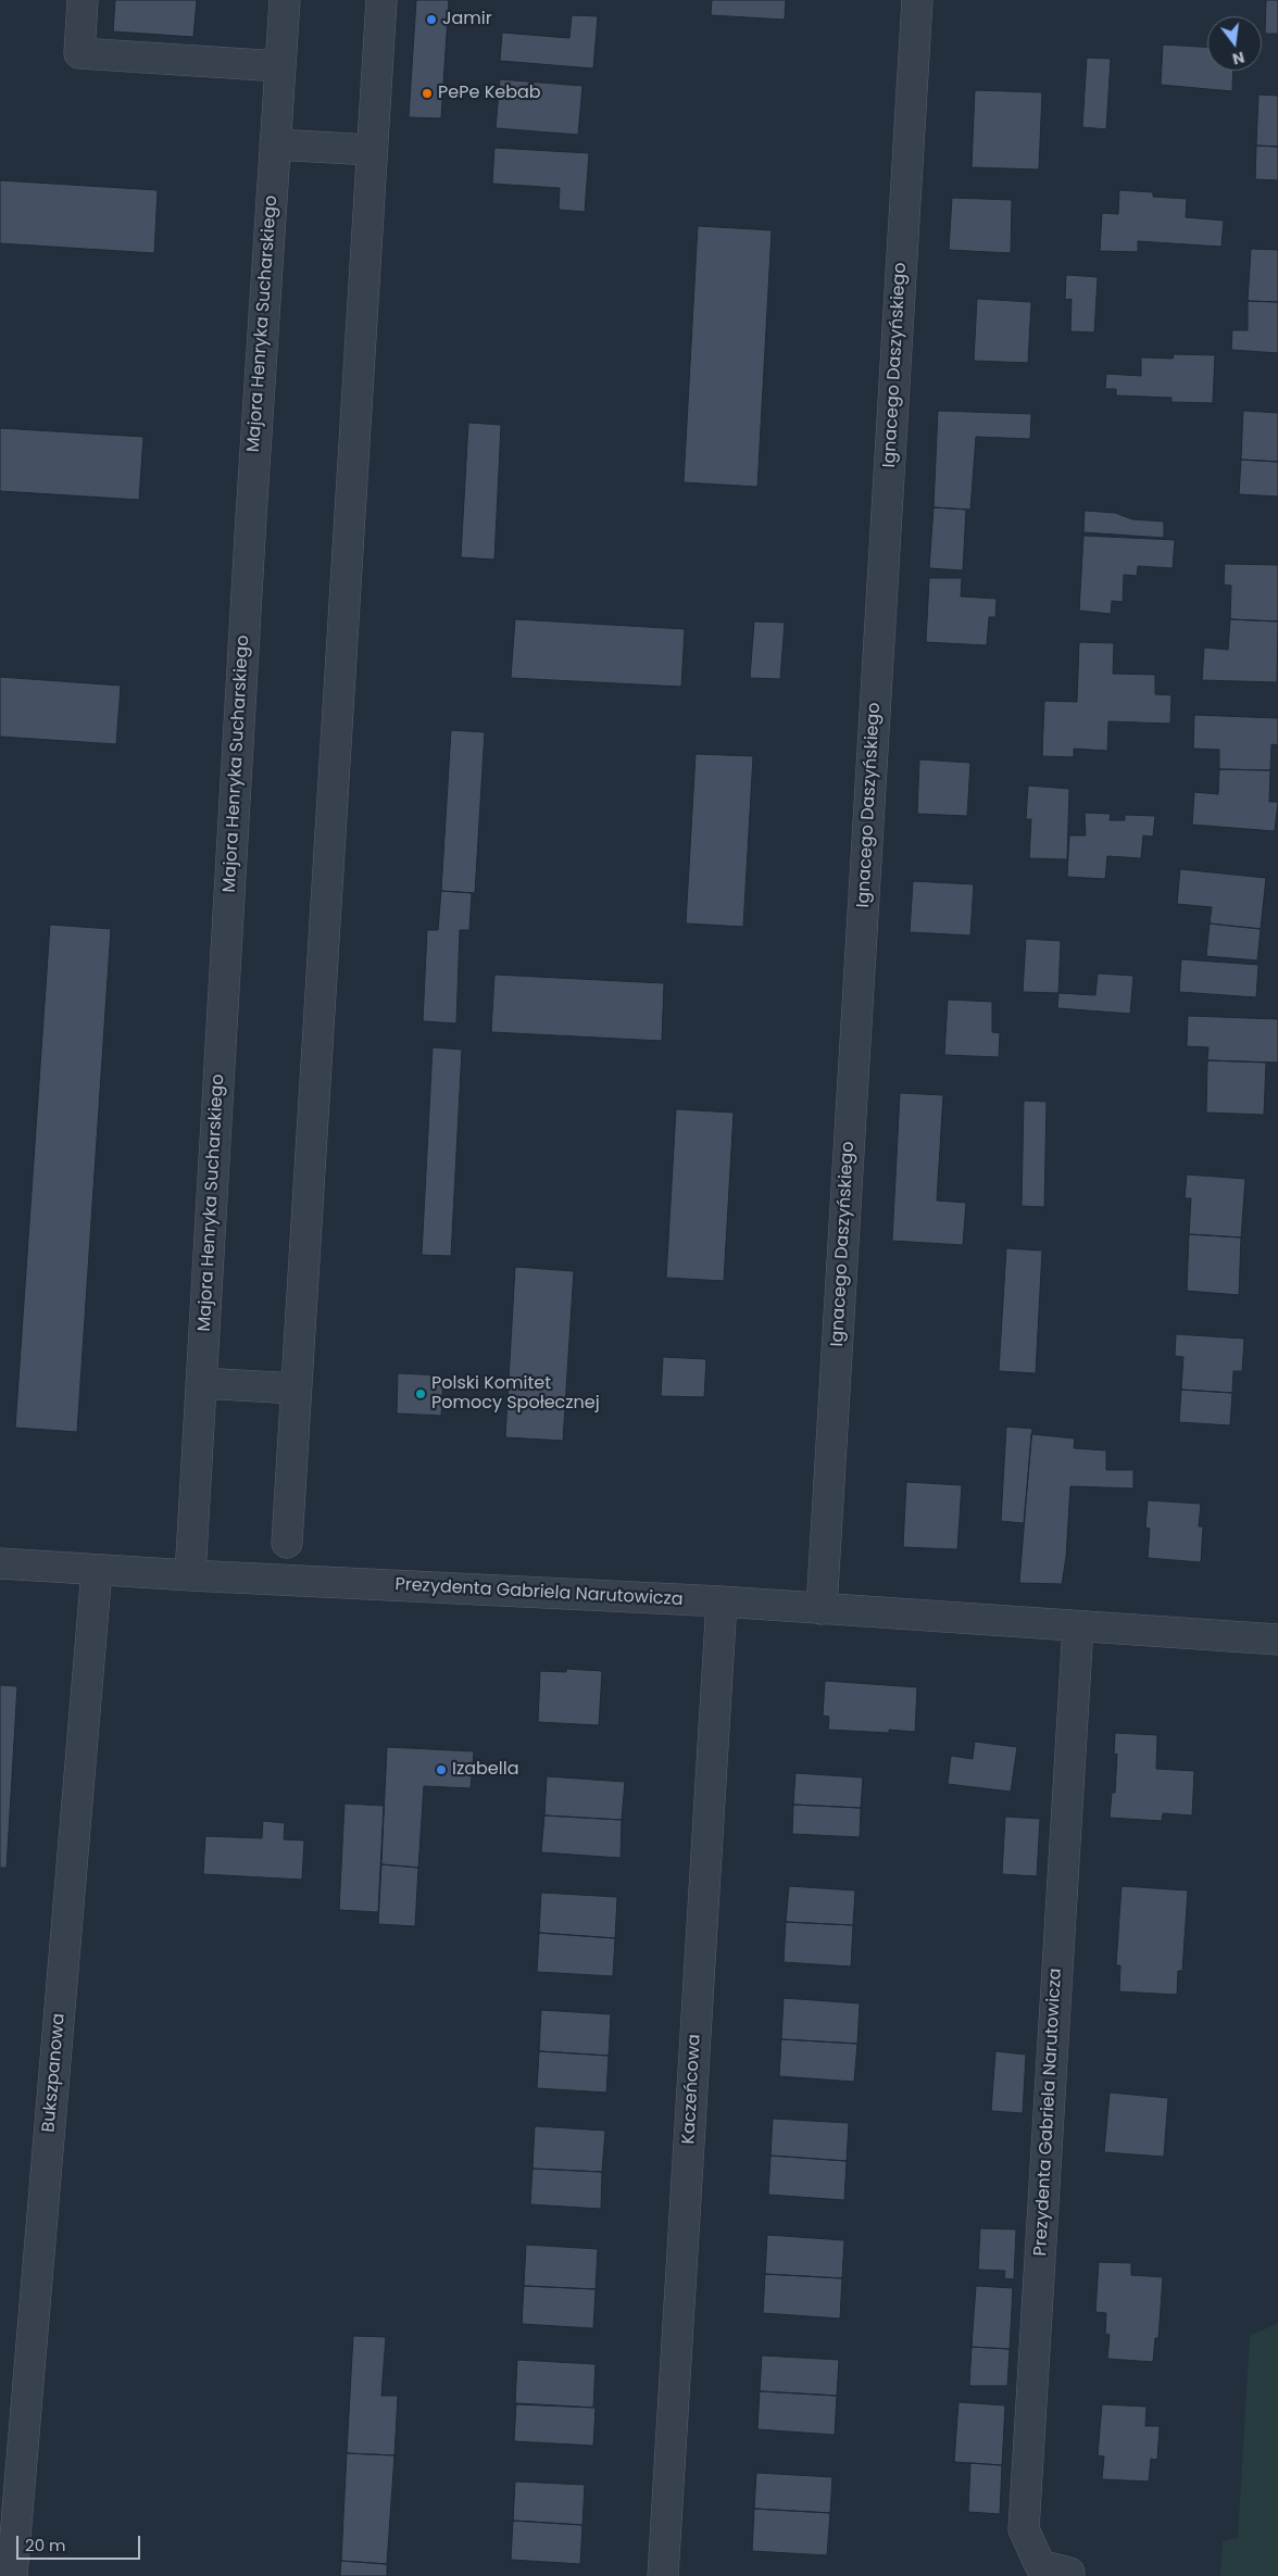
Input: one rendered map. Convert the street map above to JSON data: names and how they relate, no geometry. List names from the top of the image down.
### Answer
{
  "streets": {
    "street": [
      "Majora Henryka Sucharskiego",
      "Ignacego Daszyńskiego",
      "Prezydenta Gabriela Narutowicza",
      "Bukszpanowa",
      "Kaczeńcowa"
    ]
  },
  "crossings": [
    ["Majora Henryka Sucharskiego", "Prezydenta Gabriela Narutowicza"],
    ["Ignacego Daszyńskiego", "Prezydenta Gabriela Narutowicza"],
    ["Prezydenta Gabriela Narutowicza", "Bukszpanowa"],
    ["Prezydenta Gabriela Narutowicza", "Kaczeńcowa"]
  ],
  "places": [
    "Jamir",
    "PePe Kebab",
    "Polski Komitet Pomocy Społecznej",
    "Izabella"
  ],
  "scale_bar": "20 m",
  "north": "bottom"
}
